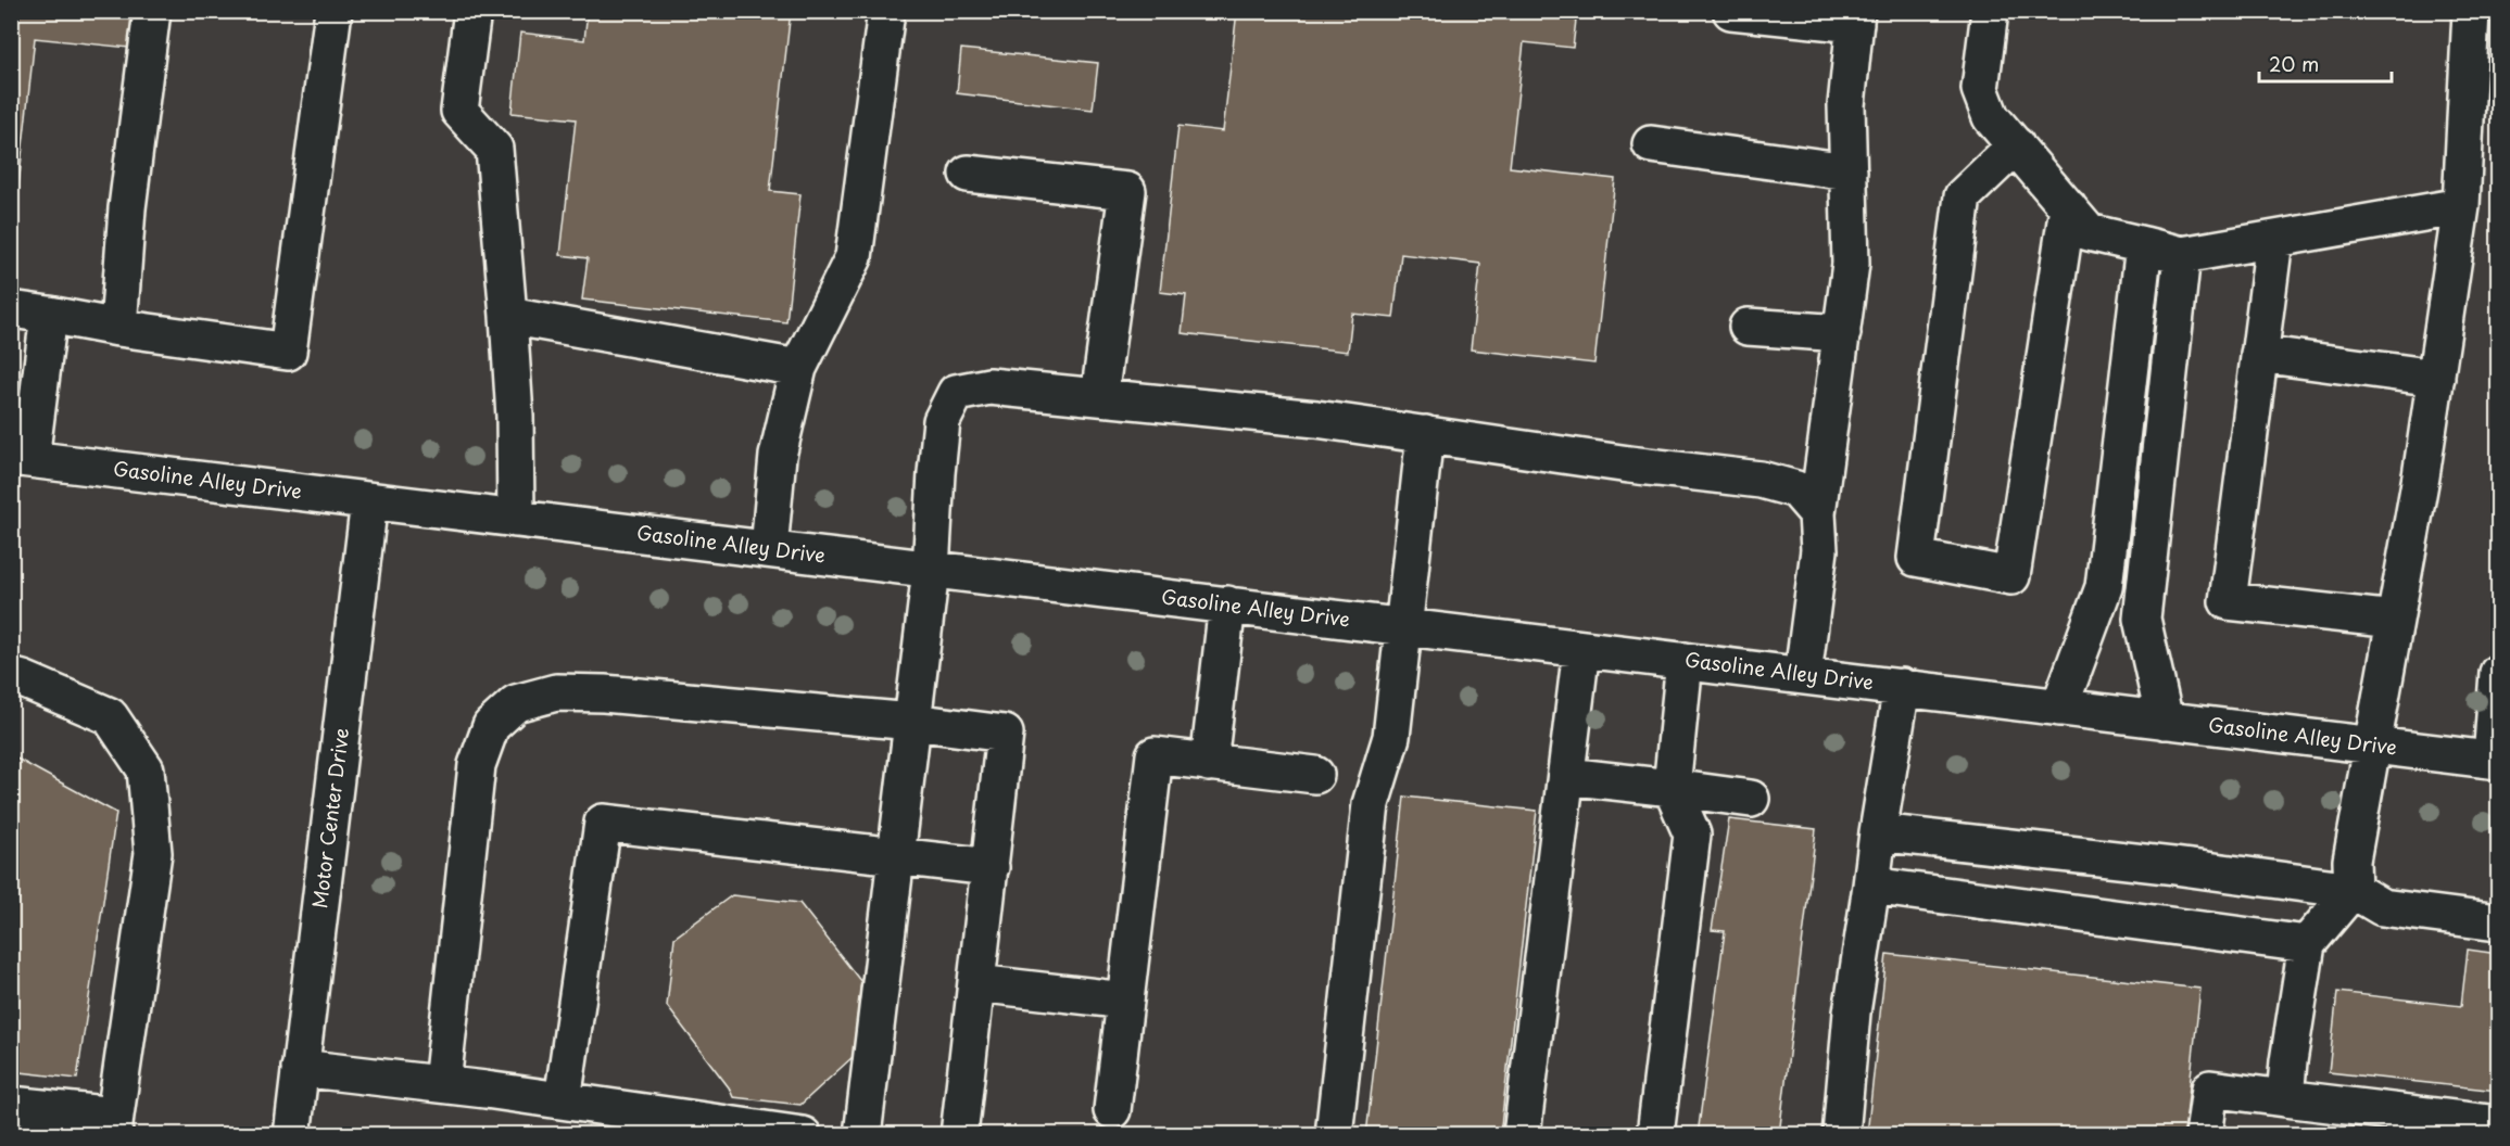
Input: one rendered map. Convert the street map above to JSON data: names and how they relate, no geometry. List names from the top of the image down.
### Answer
{
  "streets": {
    "street": ["Gasoline Alley Drive", "Motor Center Drive"]
  },
  "crossings": [
    ["Gasoline Alley Drive", "Motor Center Drive"]
  ],
  "scale_bar": "20 m"
}
